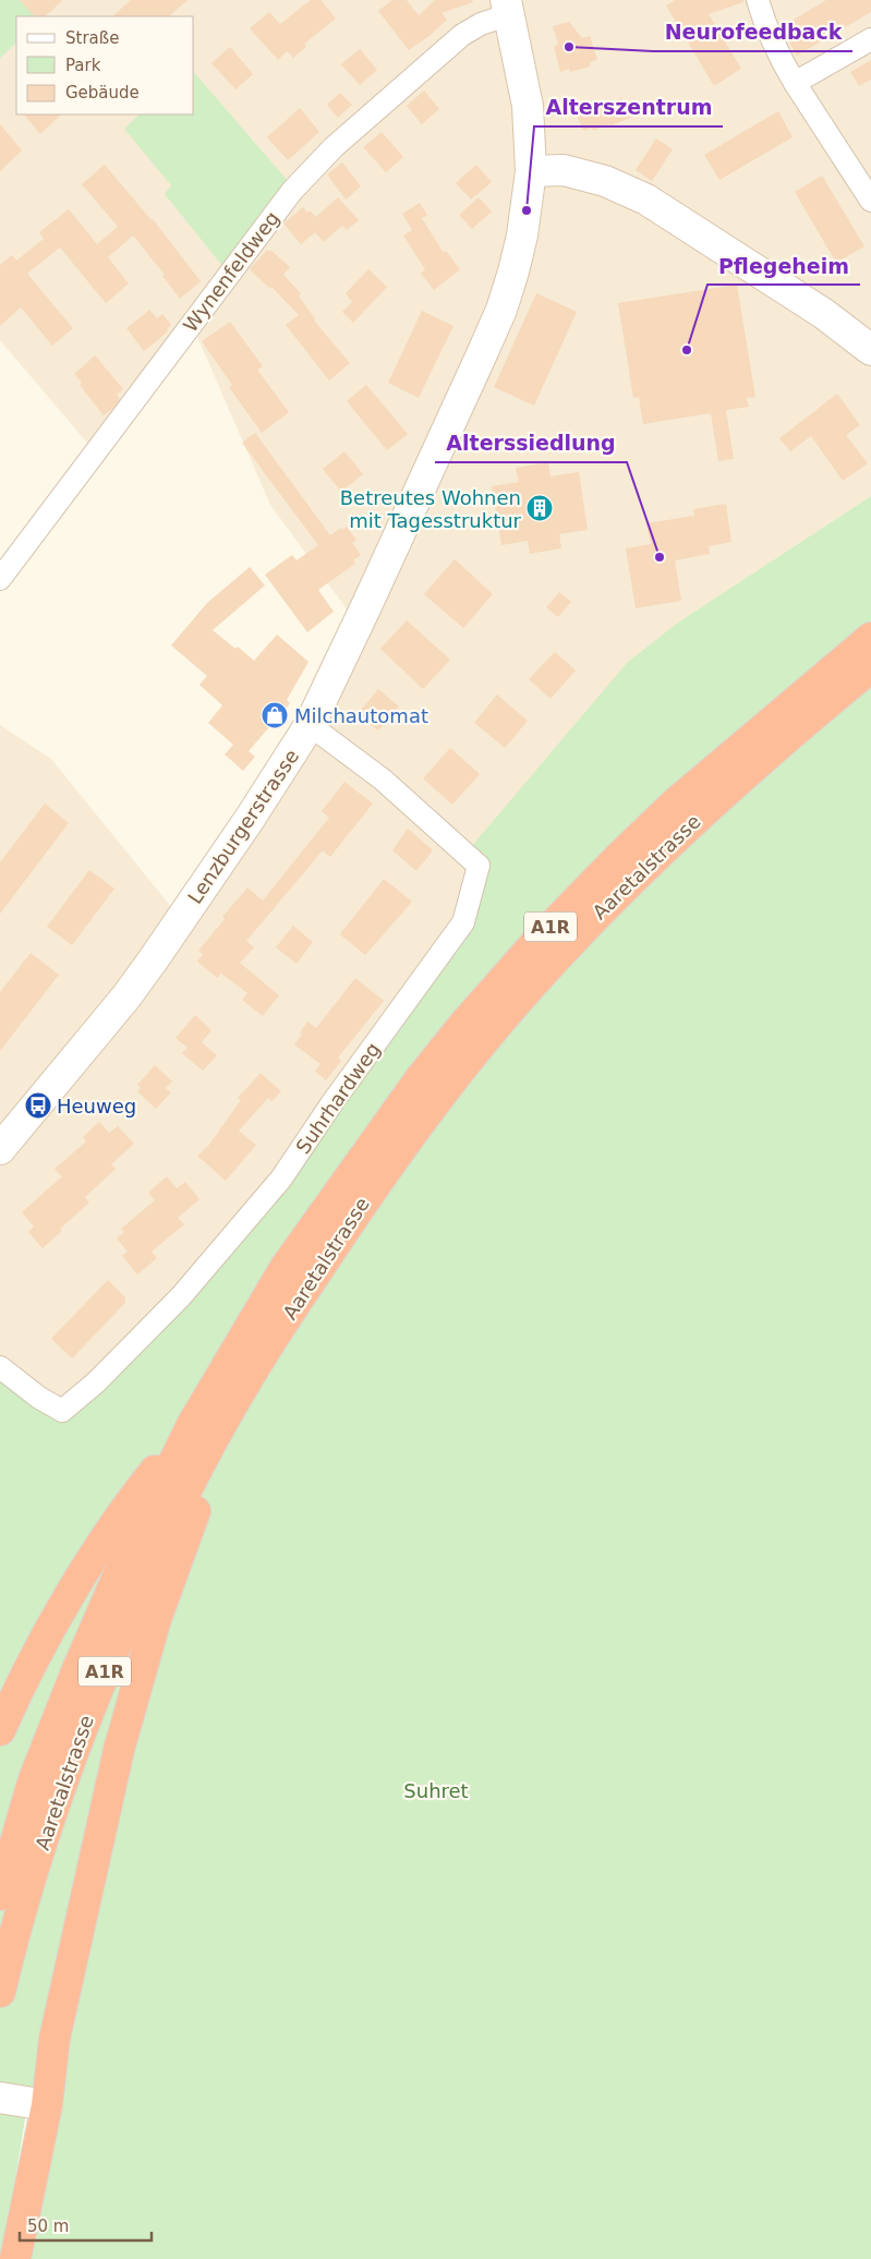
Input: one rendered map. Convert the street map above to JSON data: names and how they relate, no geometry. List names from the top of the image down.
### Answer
{
  "streets": {
    "highway": ["Aaretalstrasse", "A1R"],
    "main road": ["Lenzburgerstrasse"],
    "street": ["Wynenfeldweg", "Suhrhardweg"]
  },
  "crossings": [
    ["Wynenfeldweg", "Lenzburgerstrasse"],
    ["Lenzburgerstrasse", "Suhrhardweg"]
  ],
  "parks": ["Suhret"],
  "places": {
    "other": [
      "Neurofeedback",
      "Alterszentrum",
      "Pflegeheim",
      "Alterssiedlung"
    ],
    "building": ["Betreutes Wohnen mit Tagesstruktur"],
    "shop": ["Milchautomat"],
    "bus stop": ["Heuweg"]
  },
  "legend": ["Straße", "Park", "Gebäude"],
  "scale_bar": "50 m"
}
